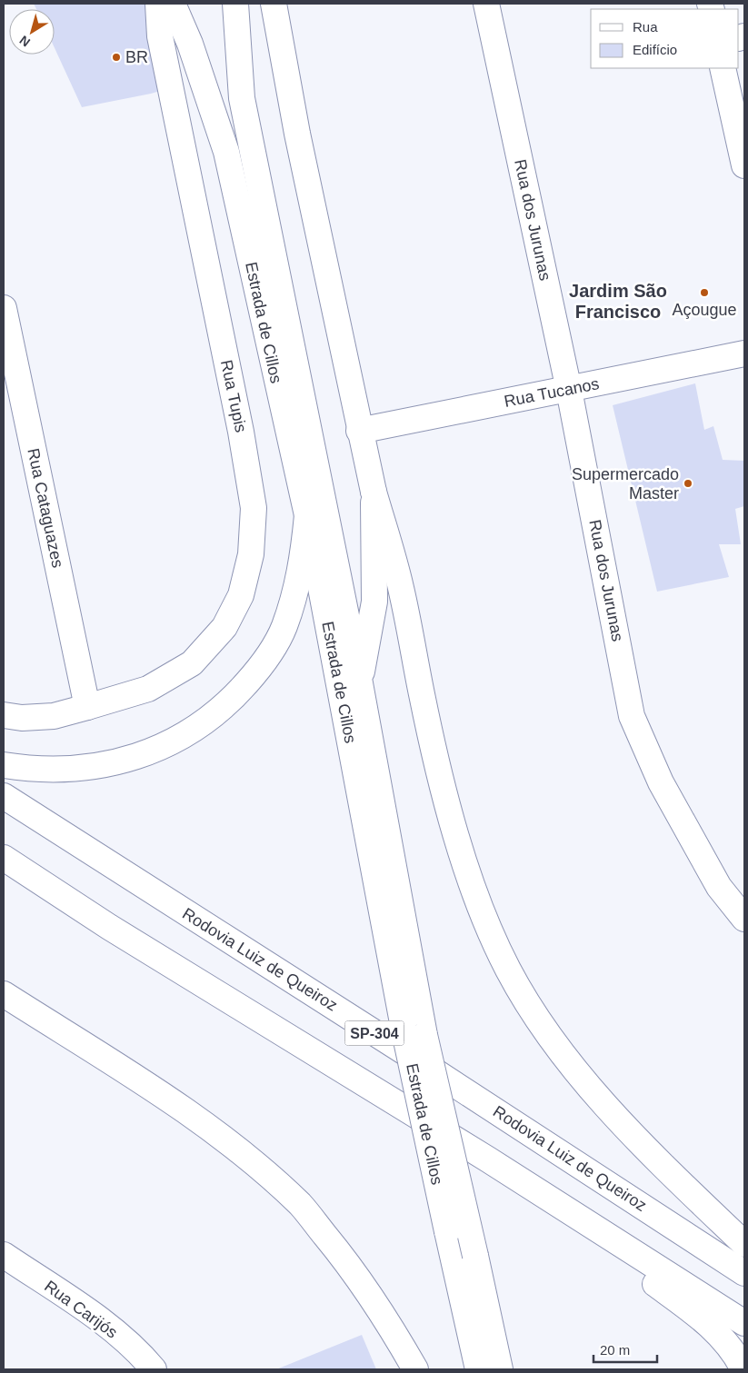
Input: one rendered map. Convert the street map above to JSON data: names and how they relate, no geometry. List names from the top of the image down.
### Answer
{
  "streets": {
    "main road": [
      "Rua dos Jurunas",
      "Estrada de Cillos",
      "Rua Tucanos",
      "Rua Tupis",
      "Rua Cataguazes",
      "Rodovia Luiz de Queiroz",
      "SP-304",
      "Rua Carijós"
    ]
  },
  "crossings": [
    ["Rua dos Jurunas", "Rua Tucanos"],
    ["Rua Tupis", "Rua Cataguazes"]
  ],
  "districts": ["Jardim São Francisco"],
  "places": ["BR", "Açougue", "Supermercado Master"],
  "legend": ["Rua", "Edifício"],
  "scale_bar": "20 m",
  "north": "bottom left"
}
